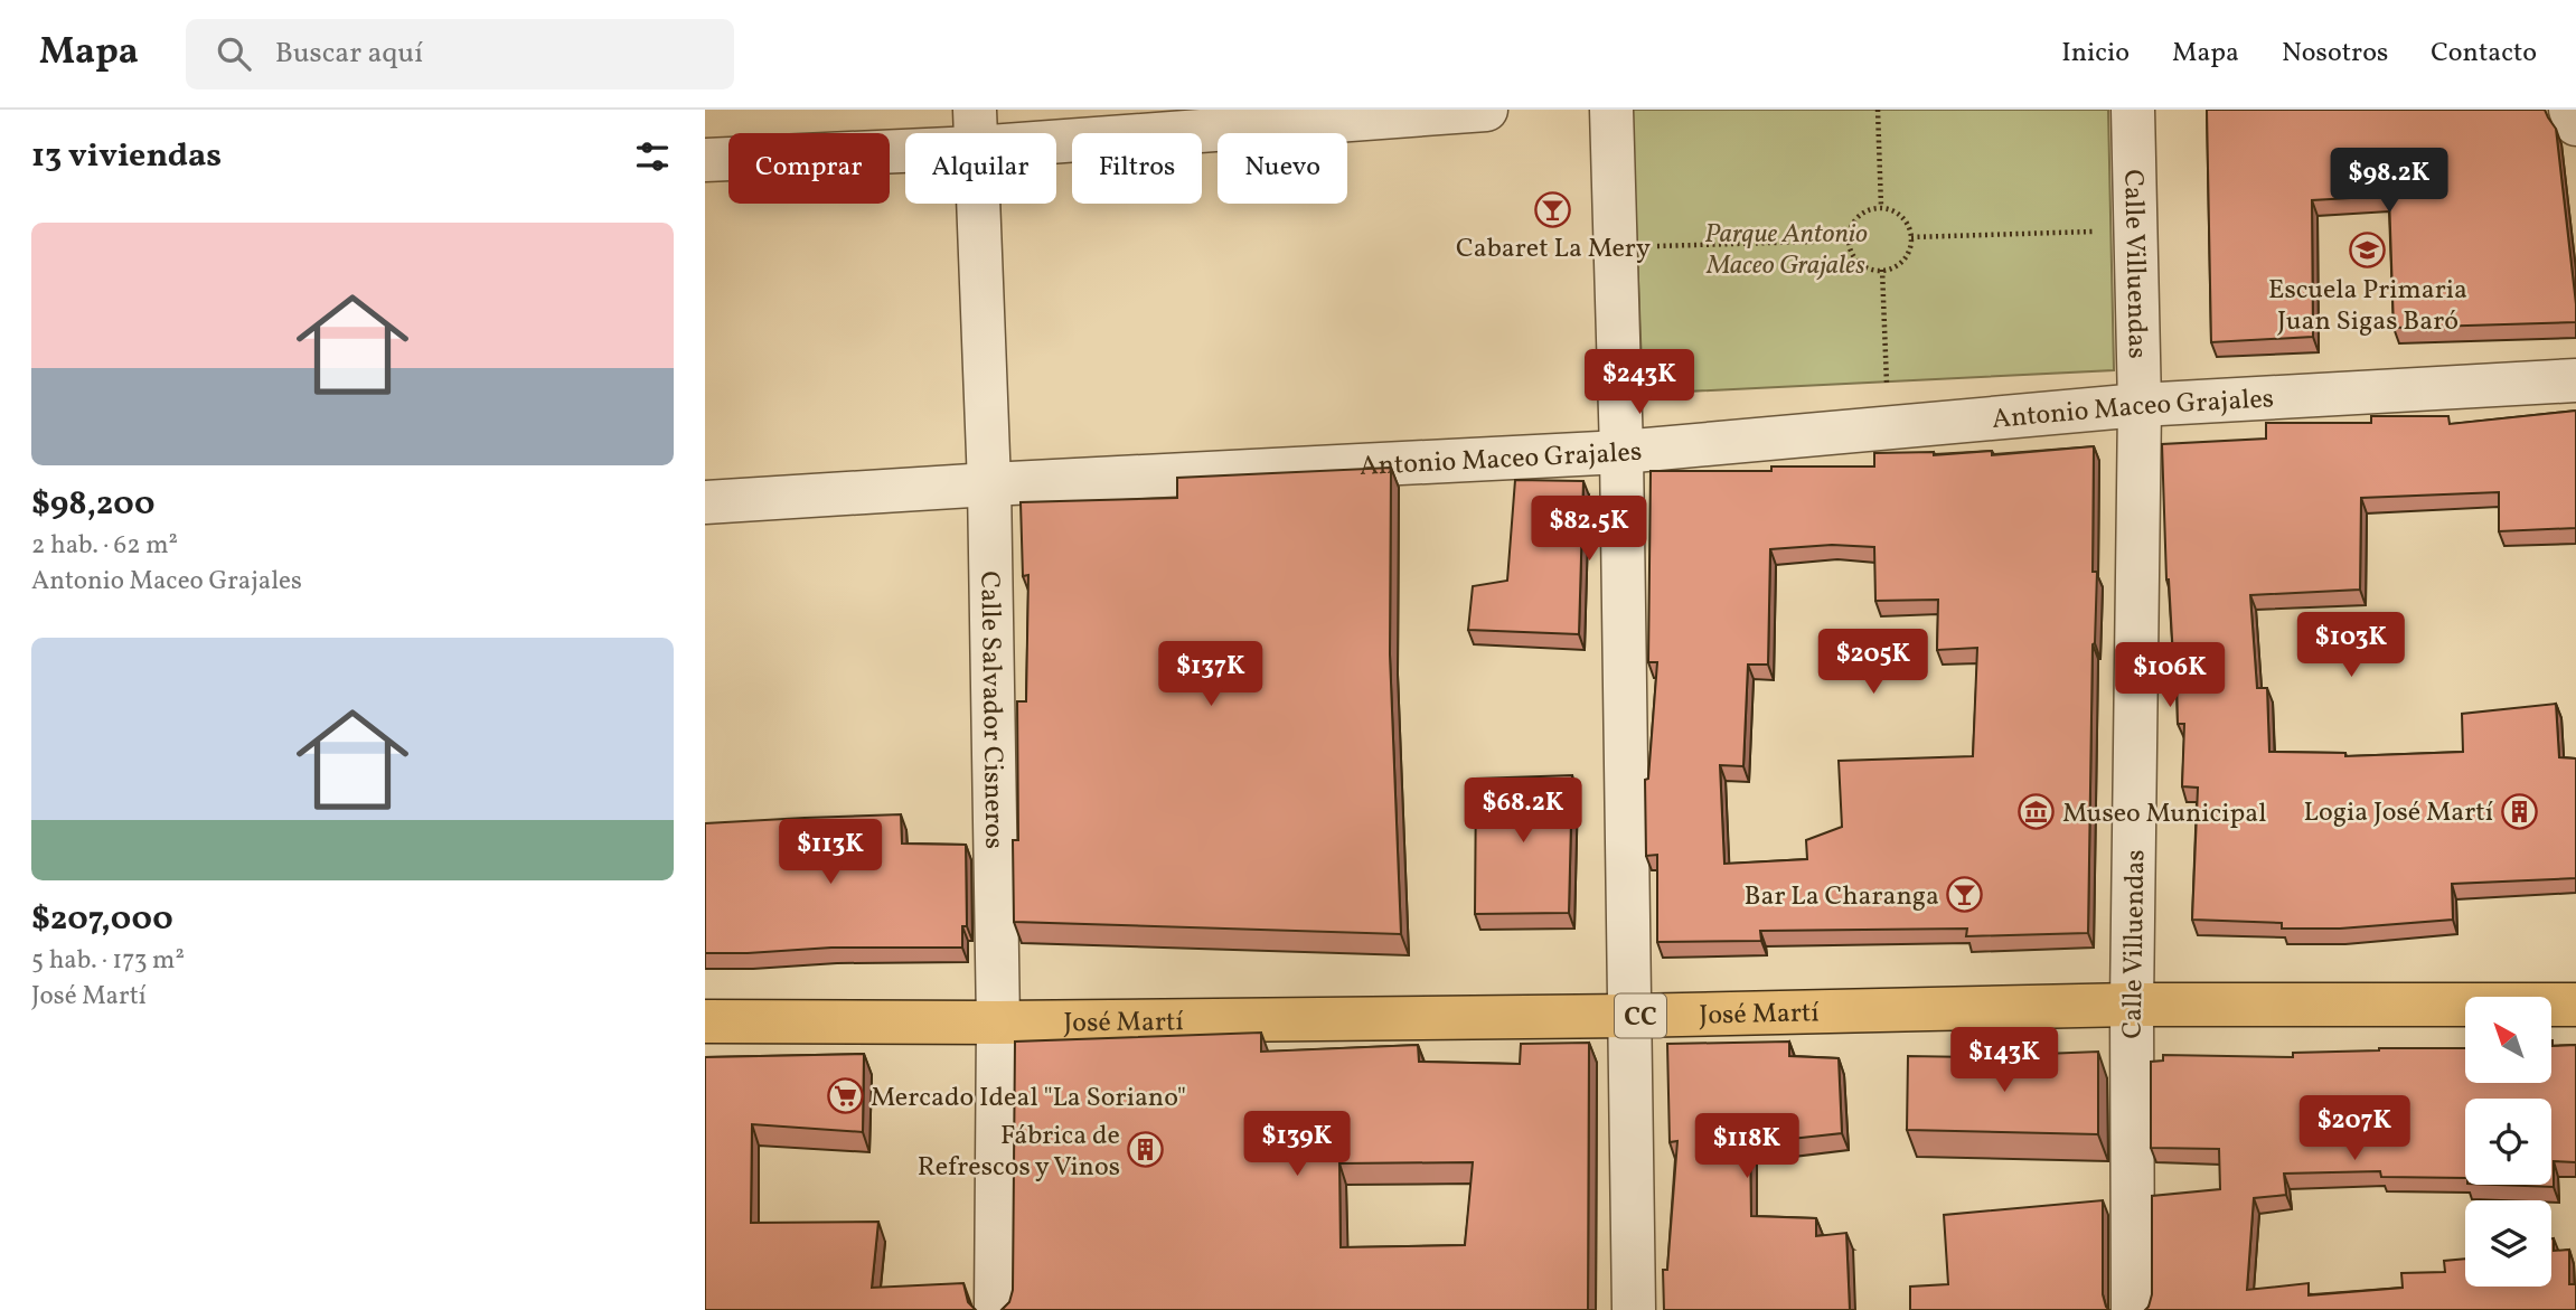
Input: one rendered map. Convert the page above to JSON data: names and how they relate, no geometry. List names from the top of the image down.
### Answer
{
  "streets": {
    "main road": ["José Martí", "CC"],
    "street": ["Calle Villuendas", "Antonio Maceo Grajales", "Calle Salvador Cisneros"]
  },
  "crossings": [
    ["Calle Villuendas", "Antonio Maceo Grajales"],
    ["Calle Villuendas", "José Martí"],
    ["Antonio Maceo Grajales", "Calle Salvador Cisneros"],
    ["Calle Salvador Cisneros", "José Martí"]
  ],
  "parks": ["Parque Antonio Maceo Grajales"],
  "places": {
    "bar": ["Cabaret La Mery", "Bar La Charanga"],
    "school or university": ["Escuela Primaria Juan Sigas Baró"],
    "building": ["Logia José Martí", "Fábrica de Refrescos y Vinos"],
    "museum": ["Museo Municipal"],
    "supermarket": ["Mercado Ideal \"La Soriano\""]
  },
  "north": "top left",
  "page": {
    "header": "Mapa",
    "search": "Buscar aquí",
    "nav": [
      "Inicio",
      "Mapa",
      "Nosotros",
      "Contacto"
    ],
    "heading": "13 viviendas",
    "chip": [
      "Comprar",
      "Alquilar",
      "Filtros",
      "Nuevo"
    ],
    "price": [
      "$98.2K",
      "$243K",
      "$82.5K",
      "$103K",
      "$205K",
      "$137K",
      "$106K",
      "$68.2K",
      "$113K",
      "$143K",
      "$207K",
      "$139K",
      "$118K"
    ],
    "list": [
      {
        "name": "$98,200",
        "note": "2 hab. · 62 m² · Antonio Maceo Grajales"
      },
      {
        "name": "$207,000",
        "note": "5 hab. · 173 m² · José Martí"
      }
    ]
  }
}
